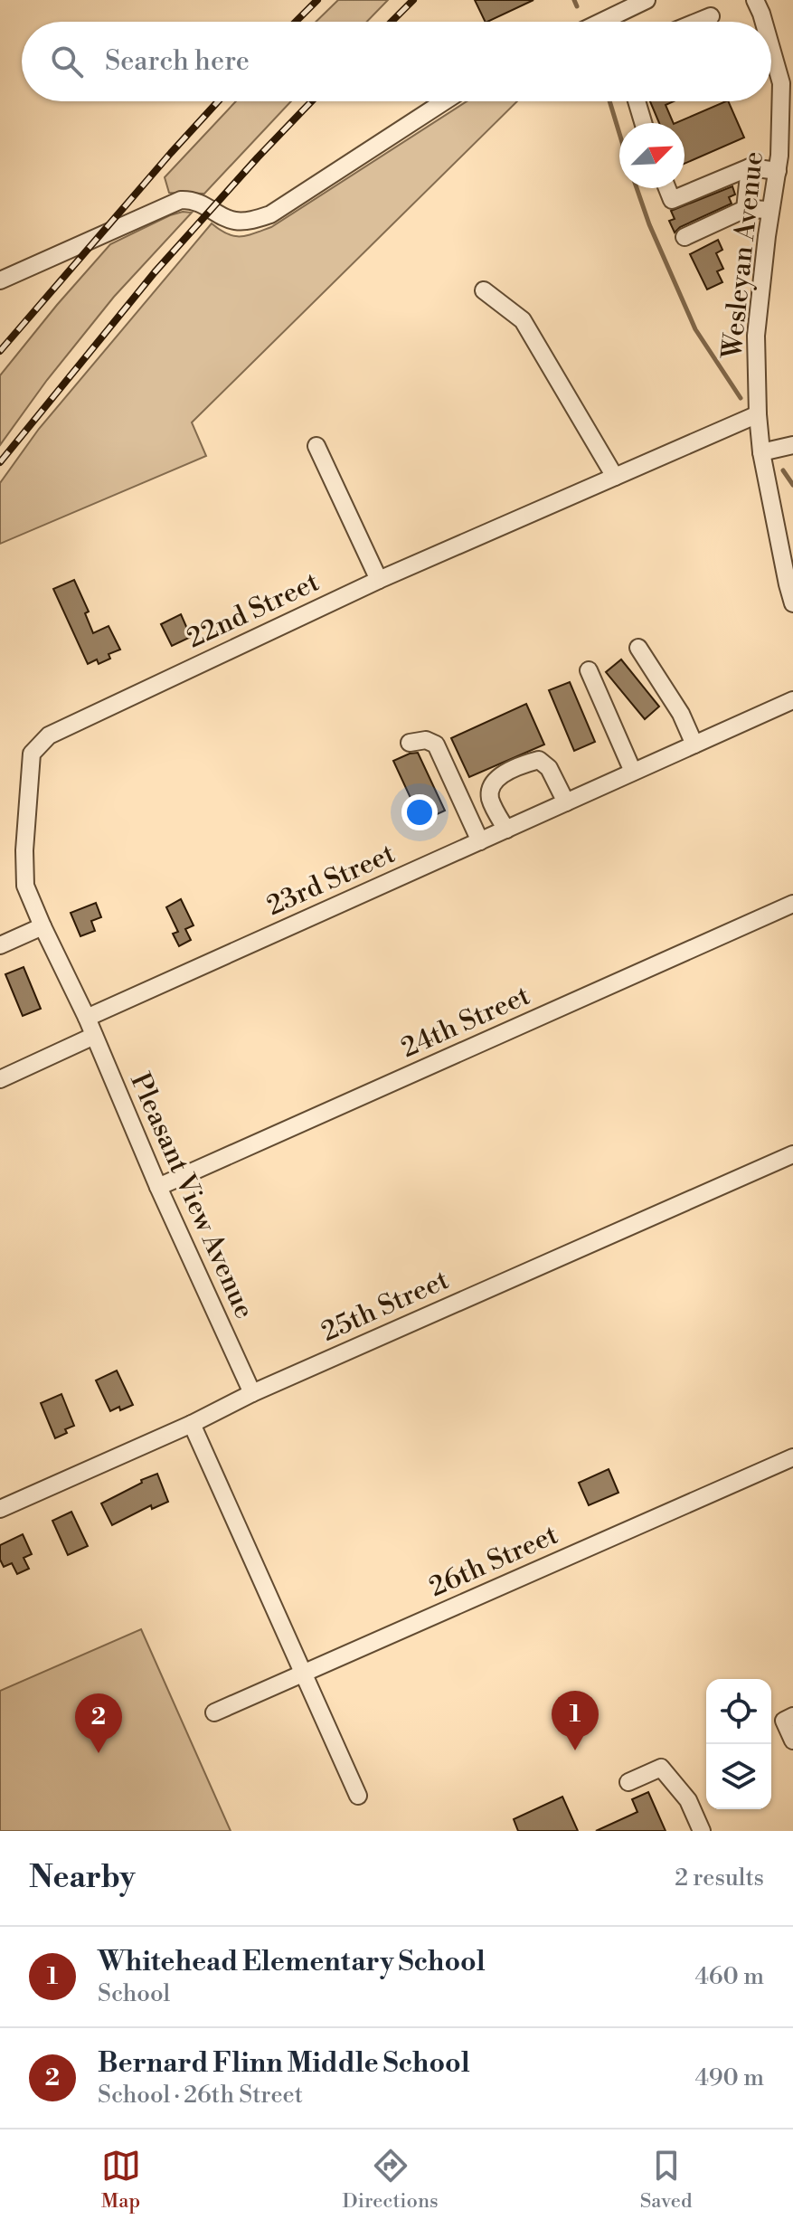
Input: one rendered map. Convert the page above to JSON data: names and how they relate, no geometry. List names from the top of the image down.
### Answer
{
  "streets": {
    "street": [
      "Wesleyan Avenue",
      "22nd Street",
      "23rd Street",
      "24th Street",
      "Pleasant View Avenue",
      "25th Street",
      "26th Street"
    ]
  },
  "crossings": [
    ["Wesleyan Avenue", "22nd Street"],
    ["22nd Street", "23rd Street"],
    ["22nd Street", "Pleasant View Avenue"],
    ["23rd Street", "Pleasant View Avenue"],
    ["24th Street", "Pleasant View Avenue"],
    ["Pleasant View Avenue", "25th Street"]
  ],
  "north": "top right",
  "page": {
    "search": "Search here",
    "pins": ["1", "2"],
    "heading": ["Nearby", "2 results"],
    "list": [
      {
        "mark": "1",
        "name": "Whitehead Elementary School",
        "note": "School",
        "value": "460 m"
      },
      {
        "mark": "2",
        "name": "Bernard Flinn Middle School",
        "note": "School · 26th Street",
        "value": "490 m"
      }
    ],
    "nav": ["Map", "Directions", "Saved"]
  }
}
